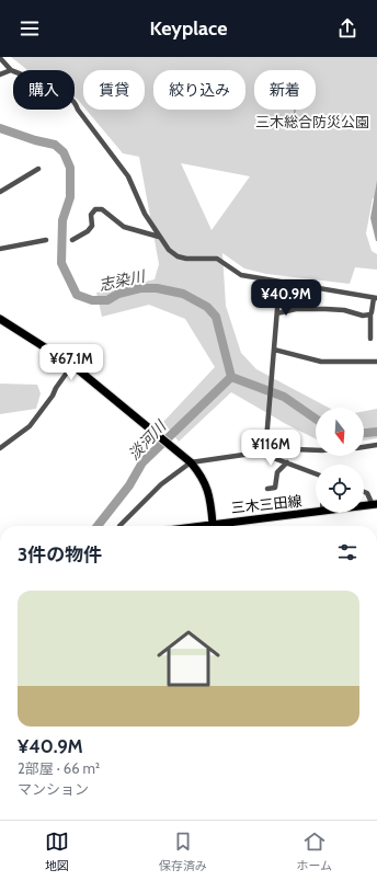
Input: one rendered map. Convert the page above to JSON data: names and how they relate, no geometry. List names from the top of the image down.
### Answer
{
  "streets": {
    "main road": ["三木三田線"]
  },
  "water": ["志染川", "淡河川"],
  "parks": ["三木総合防災公園"],
  "north": "bottom",
  "page": {
    "header": "Keyplace",
    "chip": [
      "購入",
      "賃貸",
      "絞り込み",
      "新着"
    ],
    "price": ["¥40.9M", "¥67.1M", "¥116M"],
    "heading": "3件の物件",
    "list": [
      {
        "name": "¥40.9M",
        "note": "2部屋 · 66 m² · マンション"
      }
    ],
    "tabs": ["地図", "保存済み", "ホーム"]
  }
}
